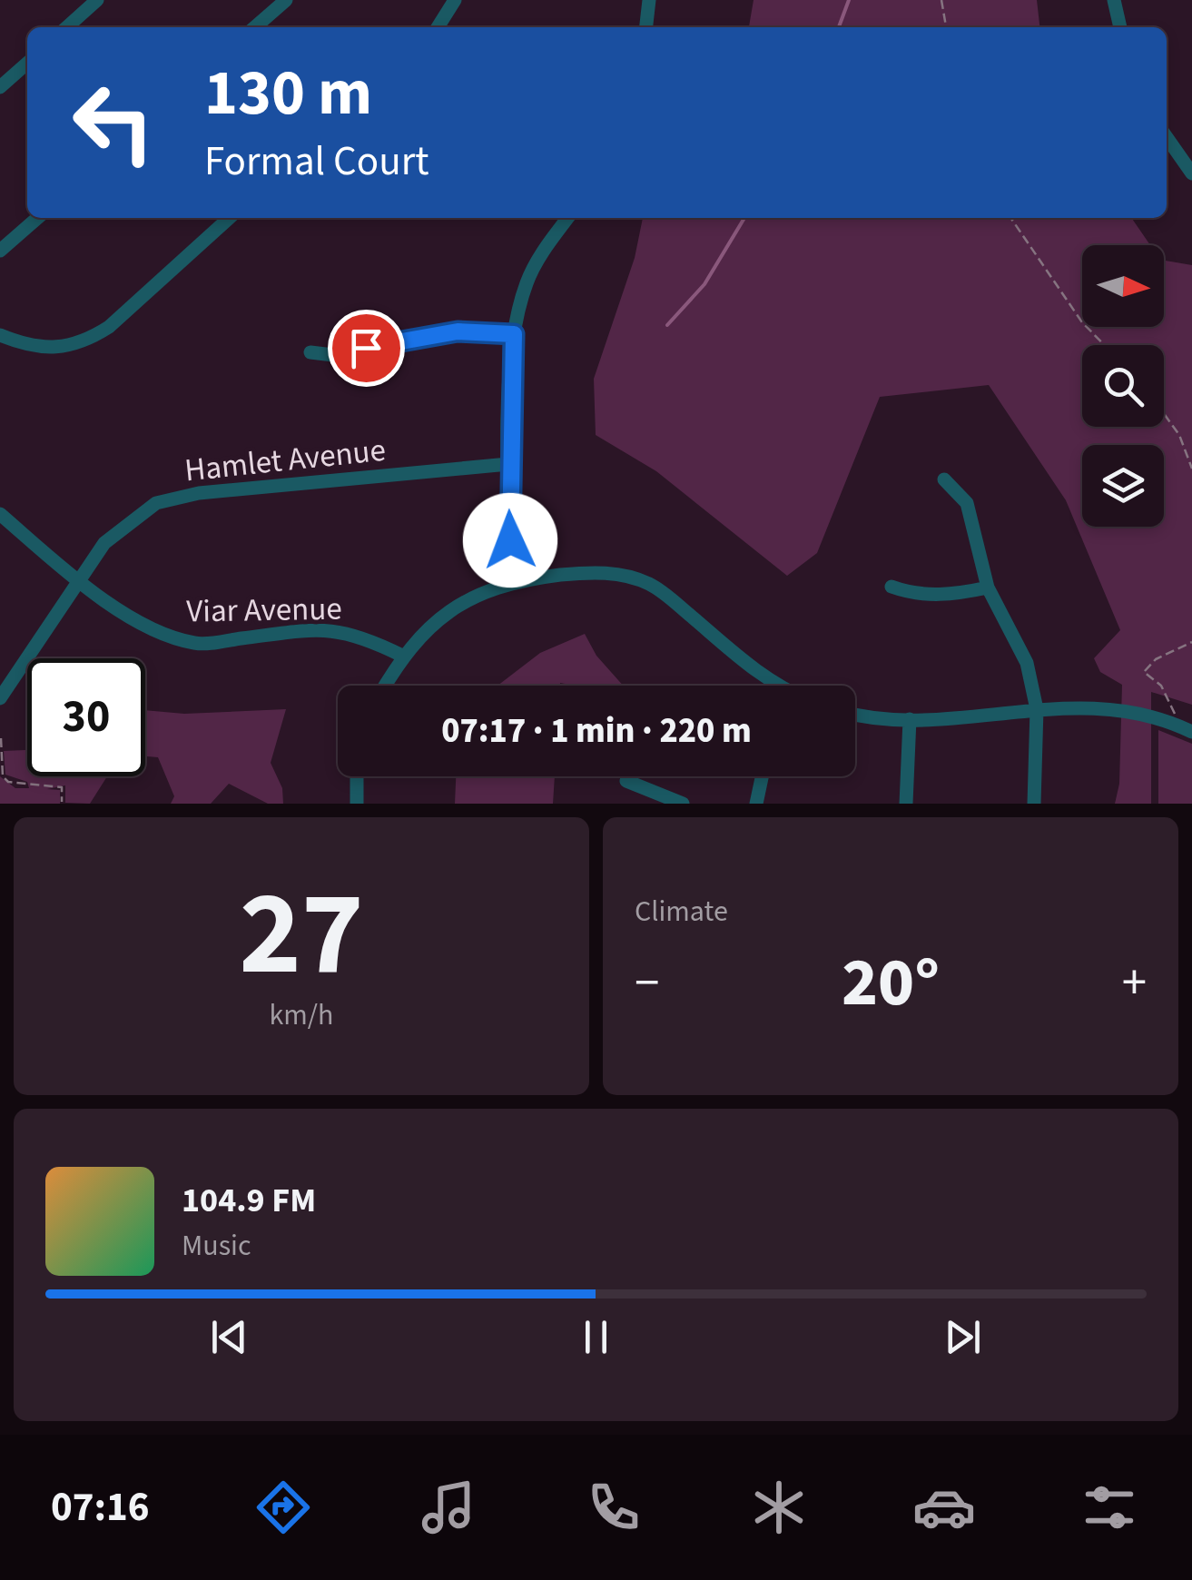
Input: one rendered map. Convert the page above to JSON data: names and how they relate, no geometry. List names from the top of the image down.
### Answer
{
  "streets": {
    "street": ["Hamlet Avenue", "Viar Avenue"]
  },
  "crossings": [
    ["Hamlet Avenue", "Viar Avenue"]
  ],
  "north": "right",
  "page": {
    "turn": ["130 m", "Formal Court"],
    "limit": "30",
    "trip": "07:17 · 1 min · 220 m",
    "tile": [
      ["27", "km/h"],
      "Climate"
    ],
    "heat": ["−", "20°", "+"],
    "song": ["104.9 FM", "Music"],
    "tabs": "07:16"
  }
}
